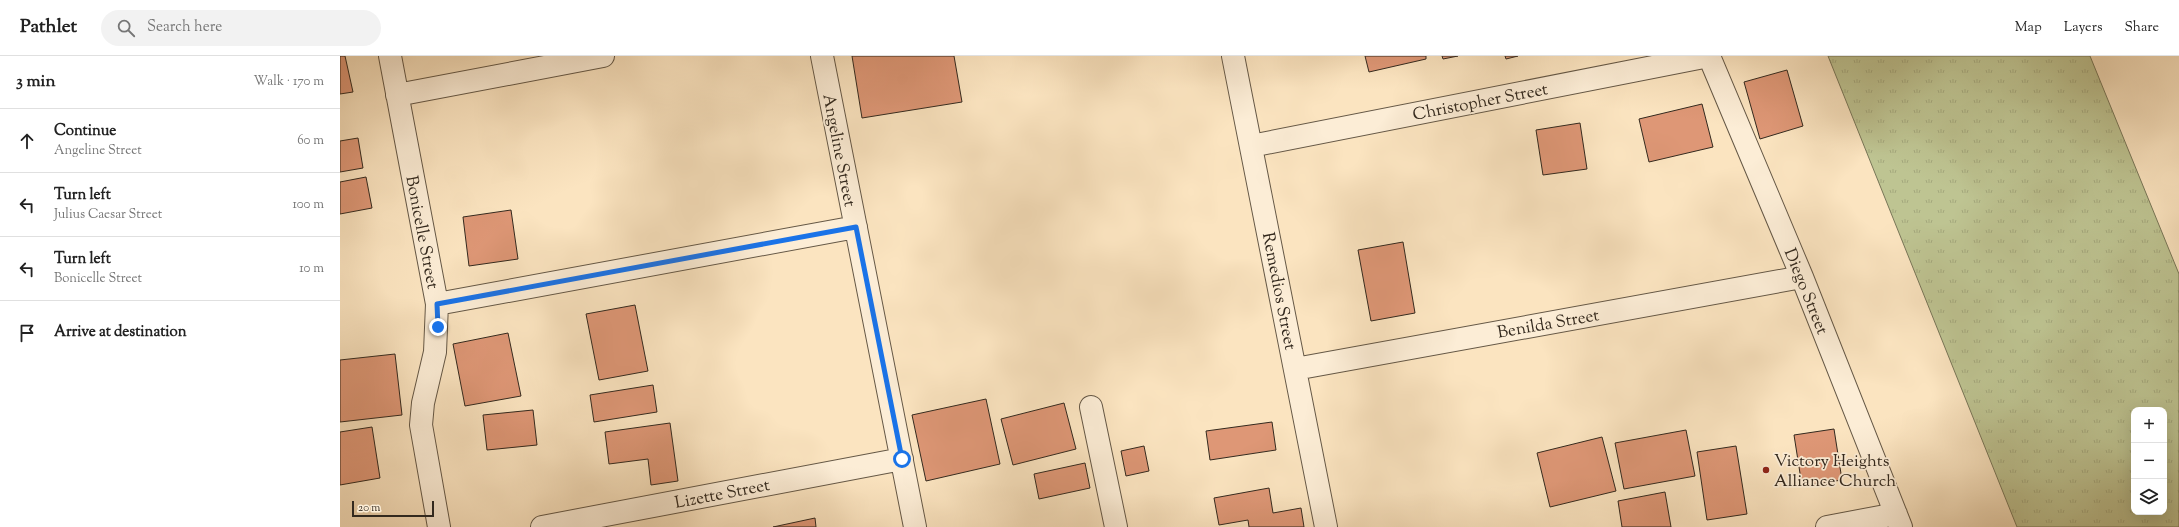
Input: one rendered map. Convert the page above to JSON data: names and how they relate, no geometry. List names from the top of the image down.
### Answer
{
  "streets": {
    "street": [
      "Christopher Street",
      "Angeline Street",
      "Bonicelle Street",
      "Remedios Street",
      "Diego Street",
      "Benilda Street",
      "Lizette Street"
    ]
  },
  "crossings": [
    ["Christopher Street", "Remedios Street"],
    ["Christopher Street", "Diego Street"],
    ["Angeline Street", "Lizette Street"],
    ["Remedios Street", "Benilda Street"],
    ["Diego Street", "Benilda Street"]
  ],
  "places": ["Victory Heights Alliance Church"],
  "scale_bar": "20 m",
  "page": {
    "header": "Pathlet",
    "search": "Search here",
    "nav": ["Map", "Layers", "Share"],
    "heading": ["3 min", "Walk · 170 m"],
    "list": [
      ["Continue", "Angeline Street", "60 m"],
      ["Turn left", "Julius Caesar Street", "100 m"],
      ["Turn left", "Bonicelle Street", "10 m"],
      "Arrive at destination"
    ],
    "map_buttons": ["+", "−"],
    "scale": "20 m"
  }
}
